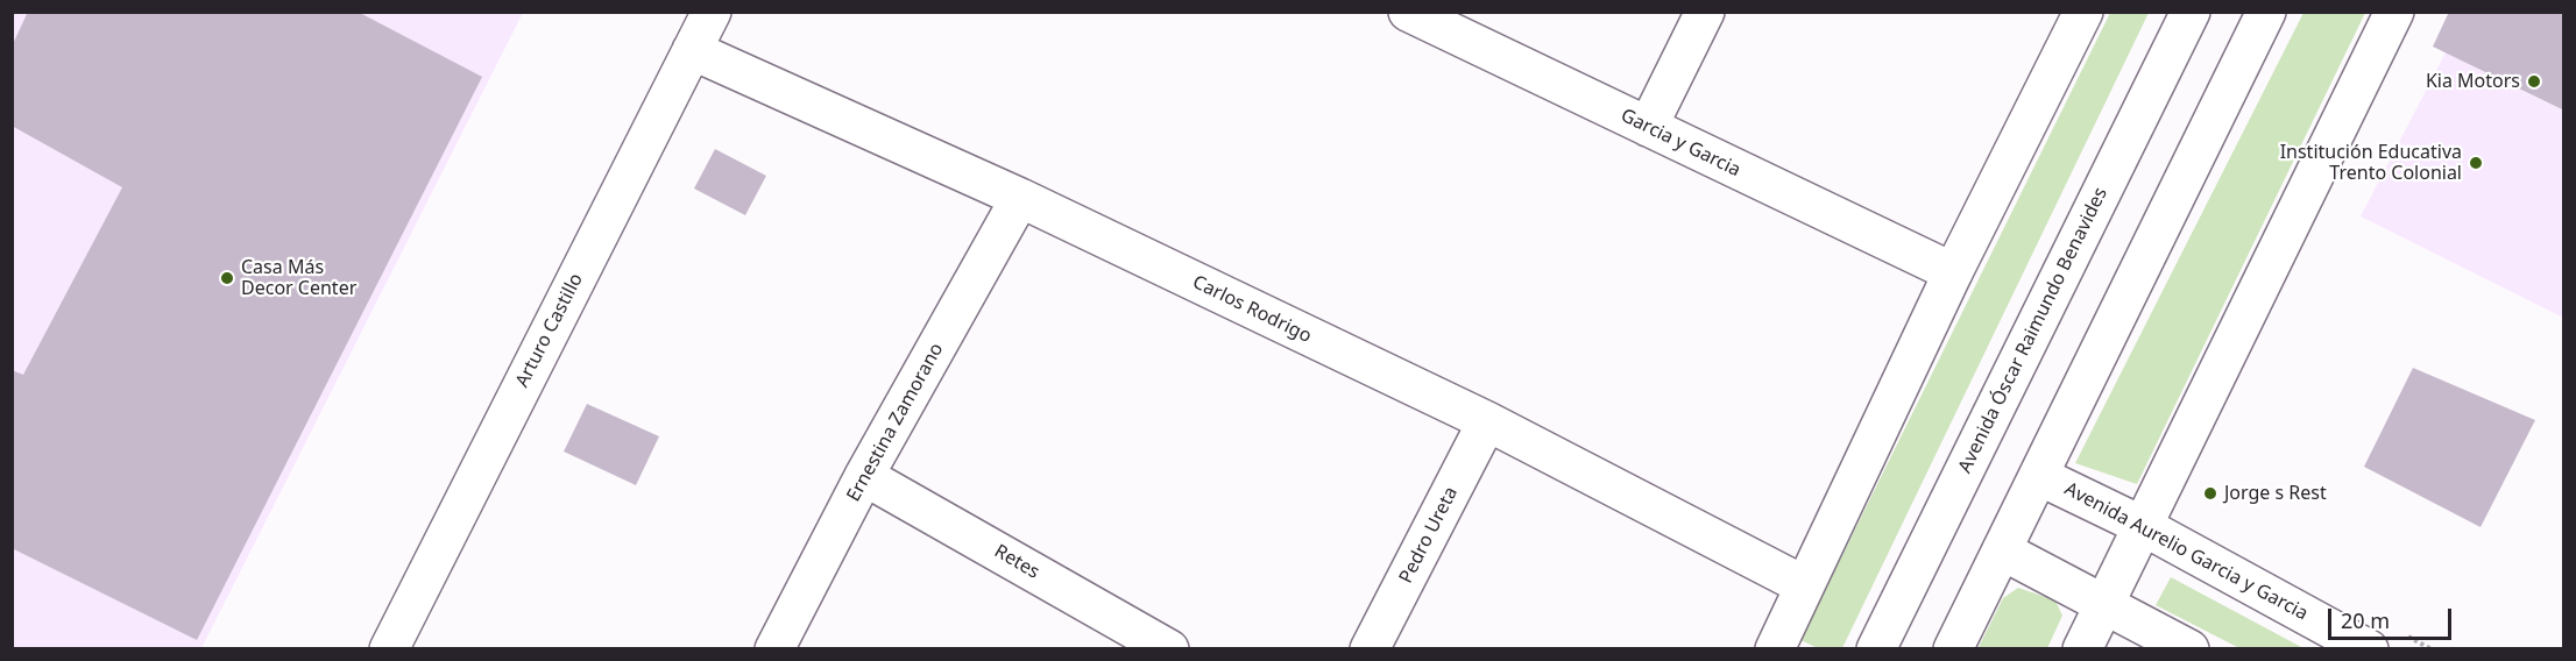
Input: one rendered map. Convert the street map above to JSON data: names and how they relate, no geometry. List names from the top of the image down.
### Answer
{
  "streets": {
    "street": [
      "Garcia y Garcia",
      "Carlos Rodrigo",
      "Arturo Castillo",
      "Avenida Óscar Raimundo Benavides",
      "Ernestina Zamorano",
      "Pedro Ureta",
      "Avenida Aurelio Garcia y Garcia",
      "Retes"
    ]
  },
  "crossings": [
    ["Carlos Rodrigo", "Arturo Castillo"],
    ["Carlos Rodrigo", "Ernestina Zamorano"],
    ["Carlos Rodrigo", "Pedro Ureta"],
    ["Ernestina Zamorano", "Retes"]
  ],
  "places": [
    "Kia Motors",
    "Institución Educativa Trento Colonial",
    "Casa Más Decor Center",
    "Jorge s Rest"
  ],
  "scale_bar": "20 m"
}
